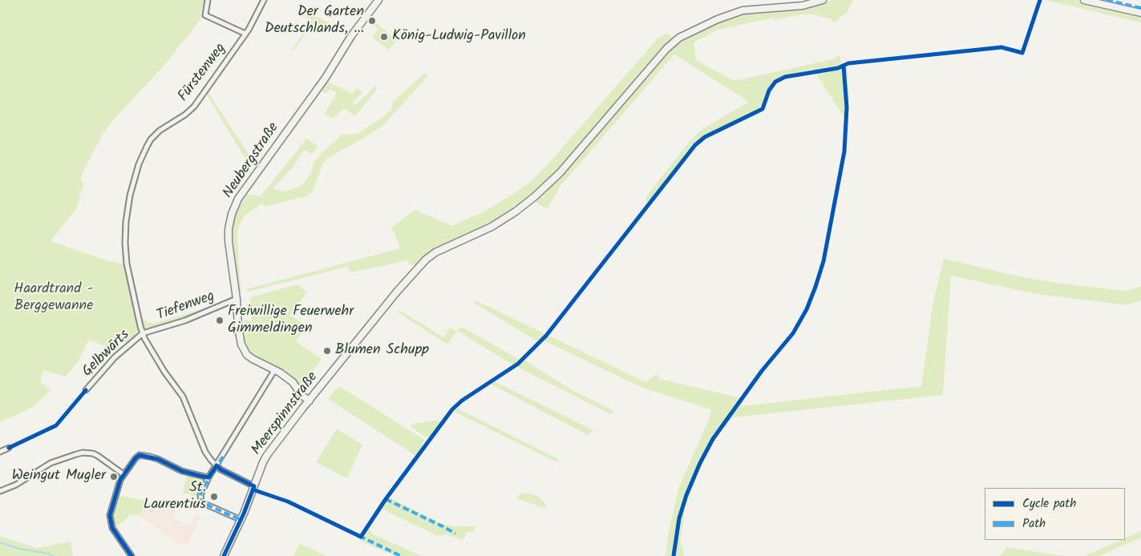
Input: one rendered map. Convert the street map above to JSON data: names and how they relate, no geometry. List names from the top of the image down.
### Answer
{
  "streets": {
    "street": [
      "Fürstenweg",
      "Neubergstraße",
      "Tiefenweg",
      "Gelbwärts",
      "Meerspinnstraße"
    ]
  },
  "crossings": [
    ["Fürstenweg", "Tiefenweg"],
    ["Fürstenweg", "Gelbwärts"],
    ["Neubergstraße", "Tiefenweg"],
    ["Neubergstraße", "Meerspinnstraße"],
    ["Tiefenweg", "Gelbwärts"]
  ],
  "parks": ["Haardtrand - Berggewanne"],
  "places": [
    "Der Garten Deutschlands, ...",
    "König-Ludwig-Pavillon",
    "Freiwillige Feuerwehr Gimmeldingen",
    "Blumen Schupp",
    "Weingut Mugler",
    "St. Laurentius"
  ],
  "legend": ["Cycle path", "Path"]
}
